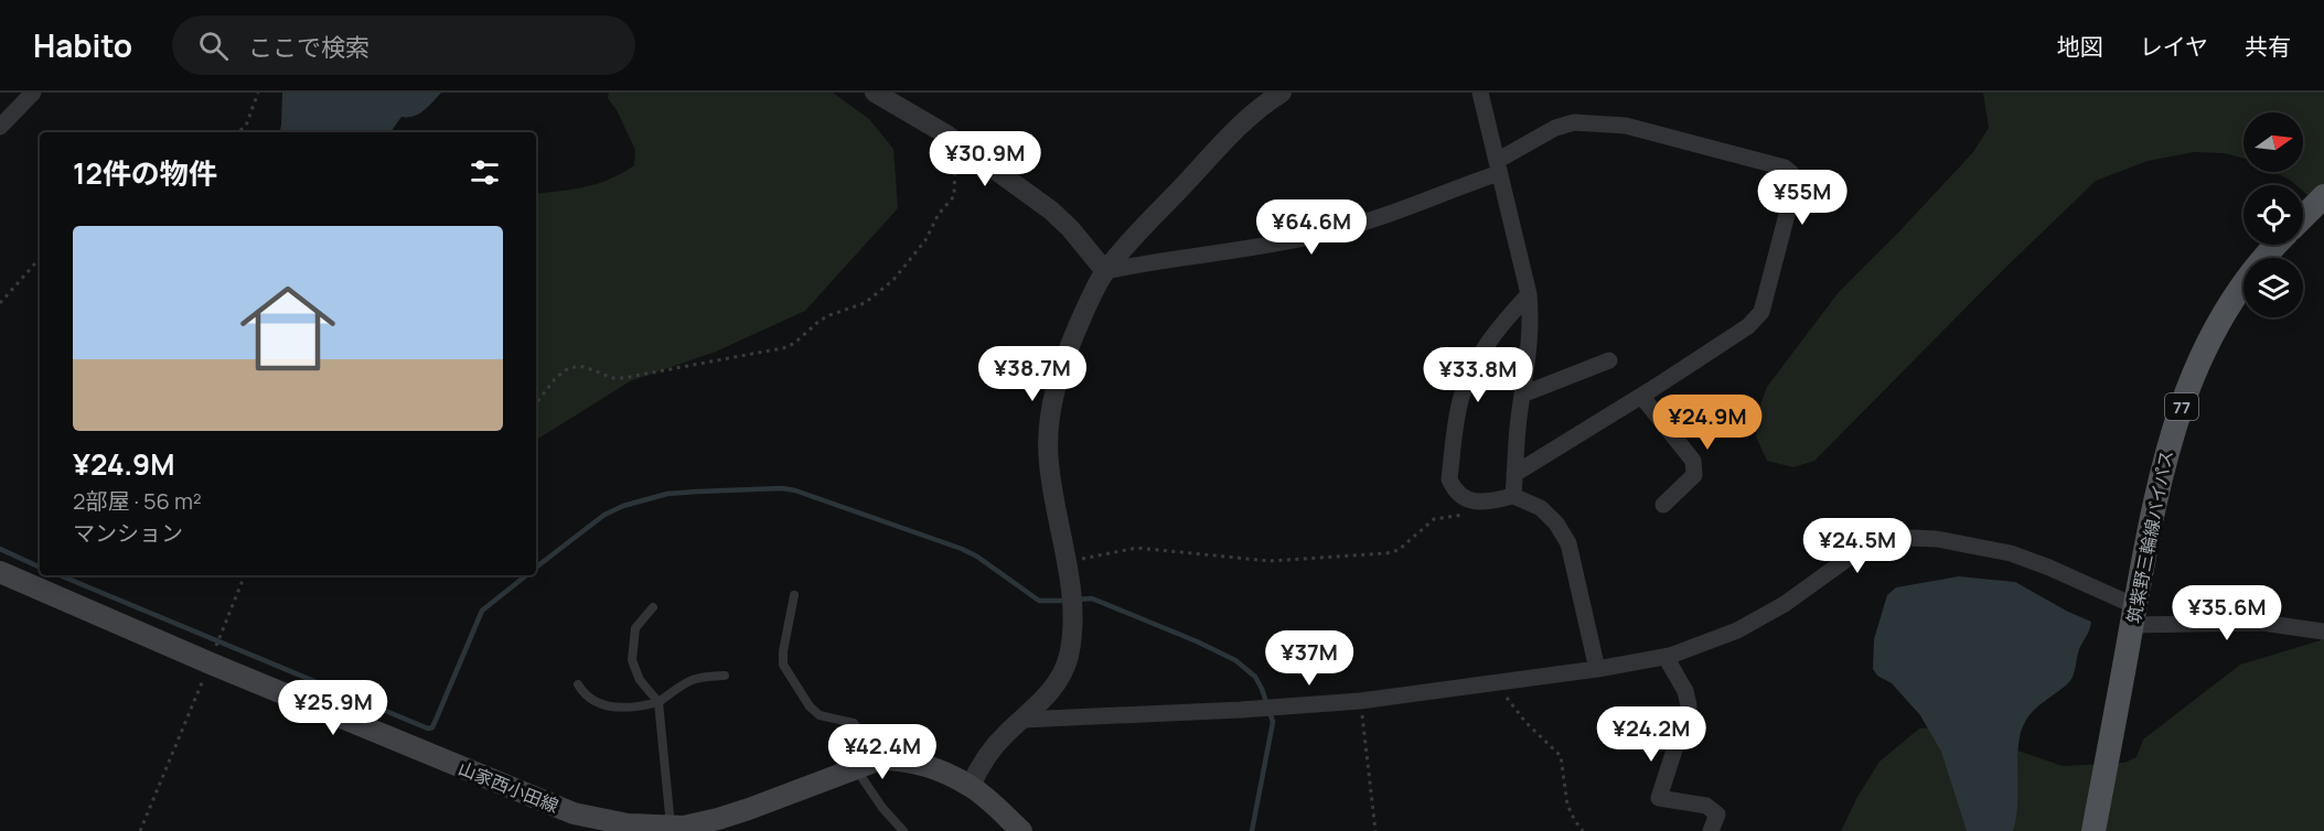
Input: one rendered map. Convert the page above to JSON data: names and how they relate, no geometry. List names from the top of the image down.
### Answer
{
  "streets": {
    "main road": ["77", "筑紫野三輪線バイパス", "山家西小田線"]
  },
  "north": "right",
  "page": {
    "header": "Habito",
    "search": "ここで検索",
    "nav": ["地図", "レイヤ", "共有"],
    "price": [
      "¥30.9M",
      "¥55M",
      "¥64.6M",
      "¥38.7M",
      "¥33.8M",
      "¥24.9M",
      "¥24.5M",
      "¥35.6M",
      "¥37M",
      "¥25.9M",
      "¥24.2M",
      "¥42.4M"
    ],
    "heading": "12件の物件",
    "list": [
      {
        "name": "¥24.9M",
        "note": "2部屋 · 56 m² · マンション"
      }
    ]
  }
}
